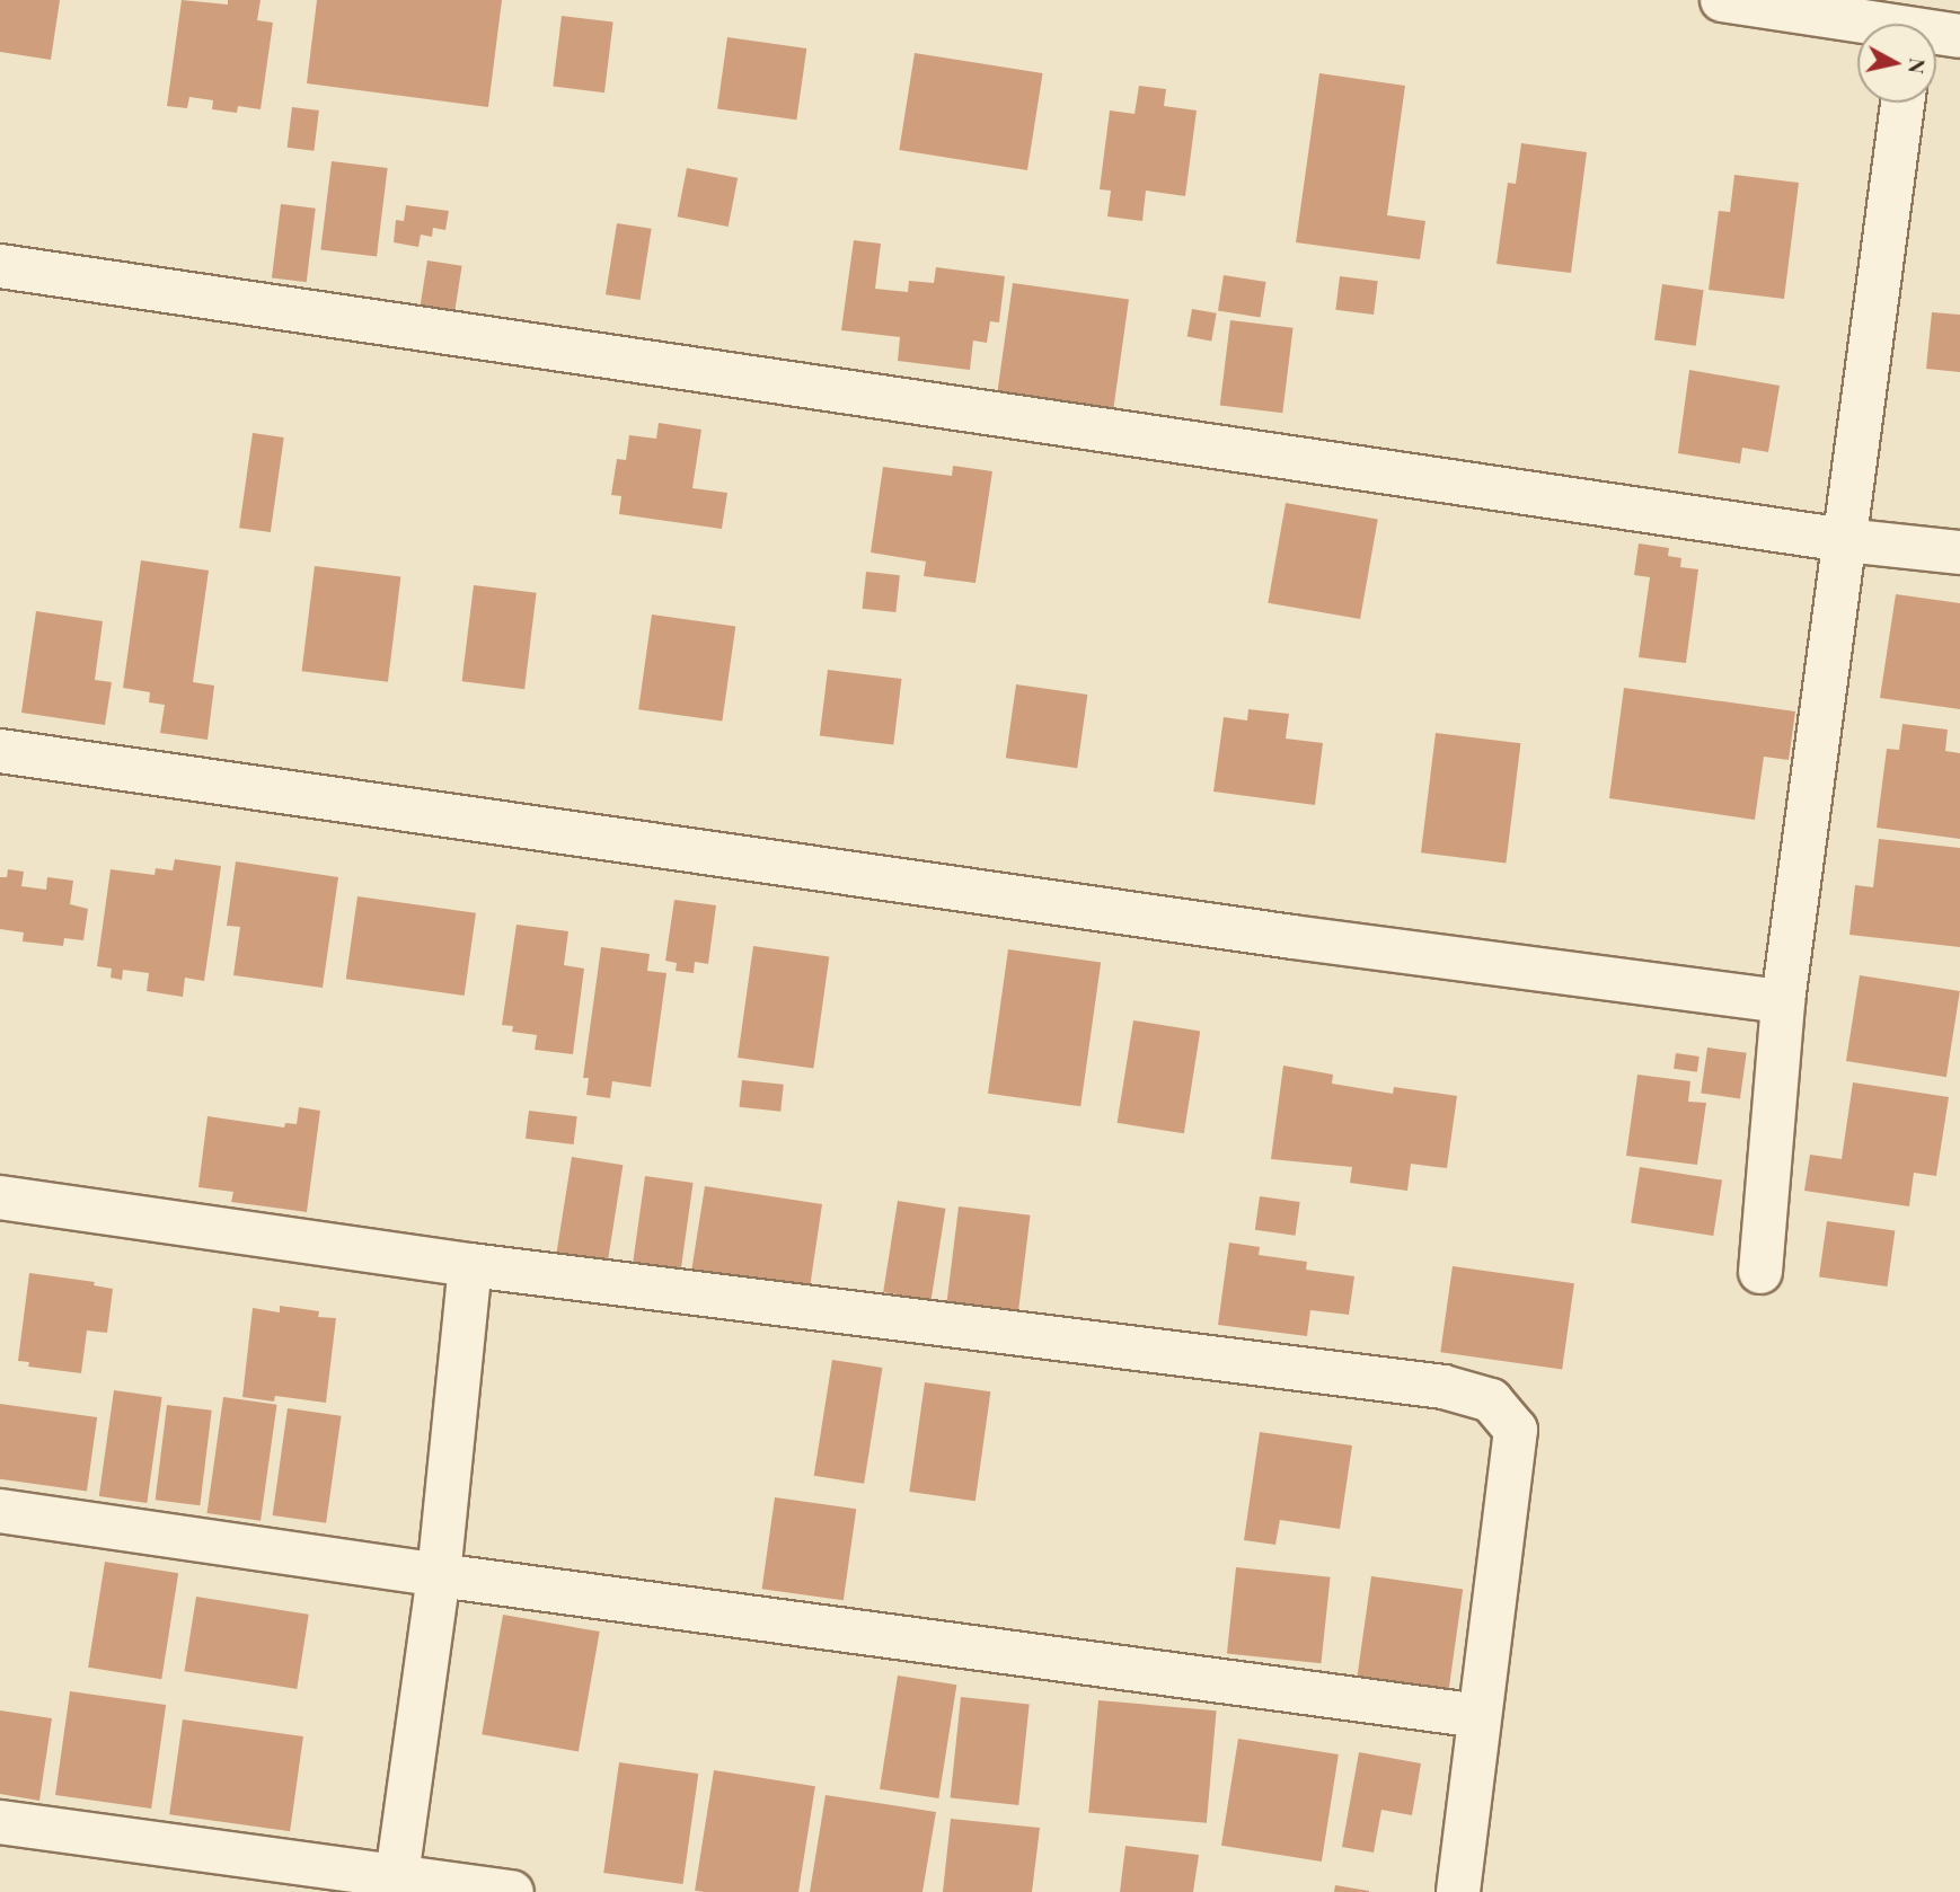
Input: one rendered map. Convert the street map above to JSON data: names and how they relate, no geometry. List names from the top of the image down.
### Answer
{
  "north": "right"
}
